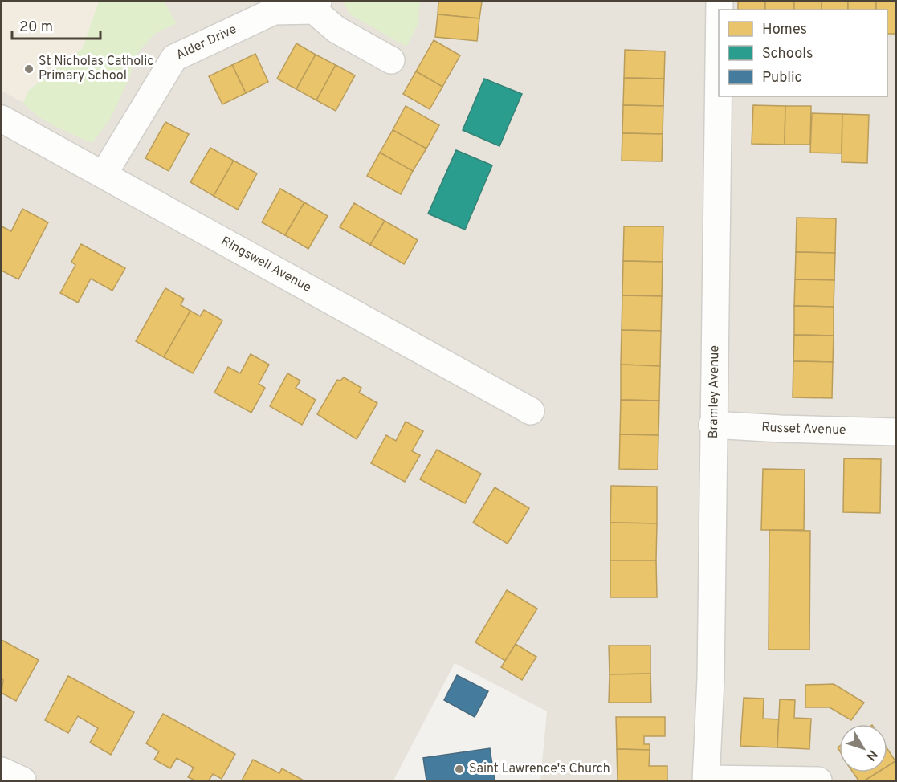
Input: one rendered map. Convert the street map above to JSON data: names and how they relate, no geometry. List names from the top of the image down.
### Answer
{
  "streets": {
    "street": [
      "Alder Drive",
      "Ringswell Avenue",
      "Bramley Avenue",
      "Russet Avenue"
    ]
  },
  "crossings": [
    ["Alder Drive", "Ringswell Avenue"],
    ["Bramley Avenue", "Russet Avenue"]
  ],
  "places": ["St Nicholas Catholic Primary School", "Saint Lawrence's Church"],
  "legend": ["Homes", "Schools", "Public"],
  "scale_bar": "20 m",
  "north": "bottom right"
}
